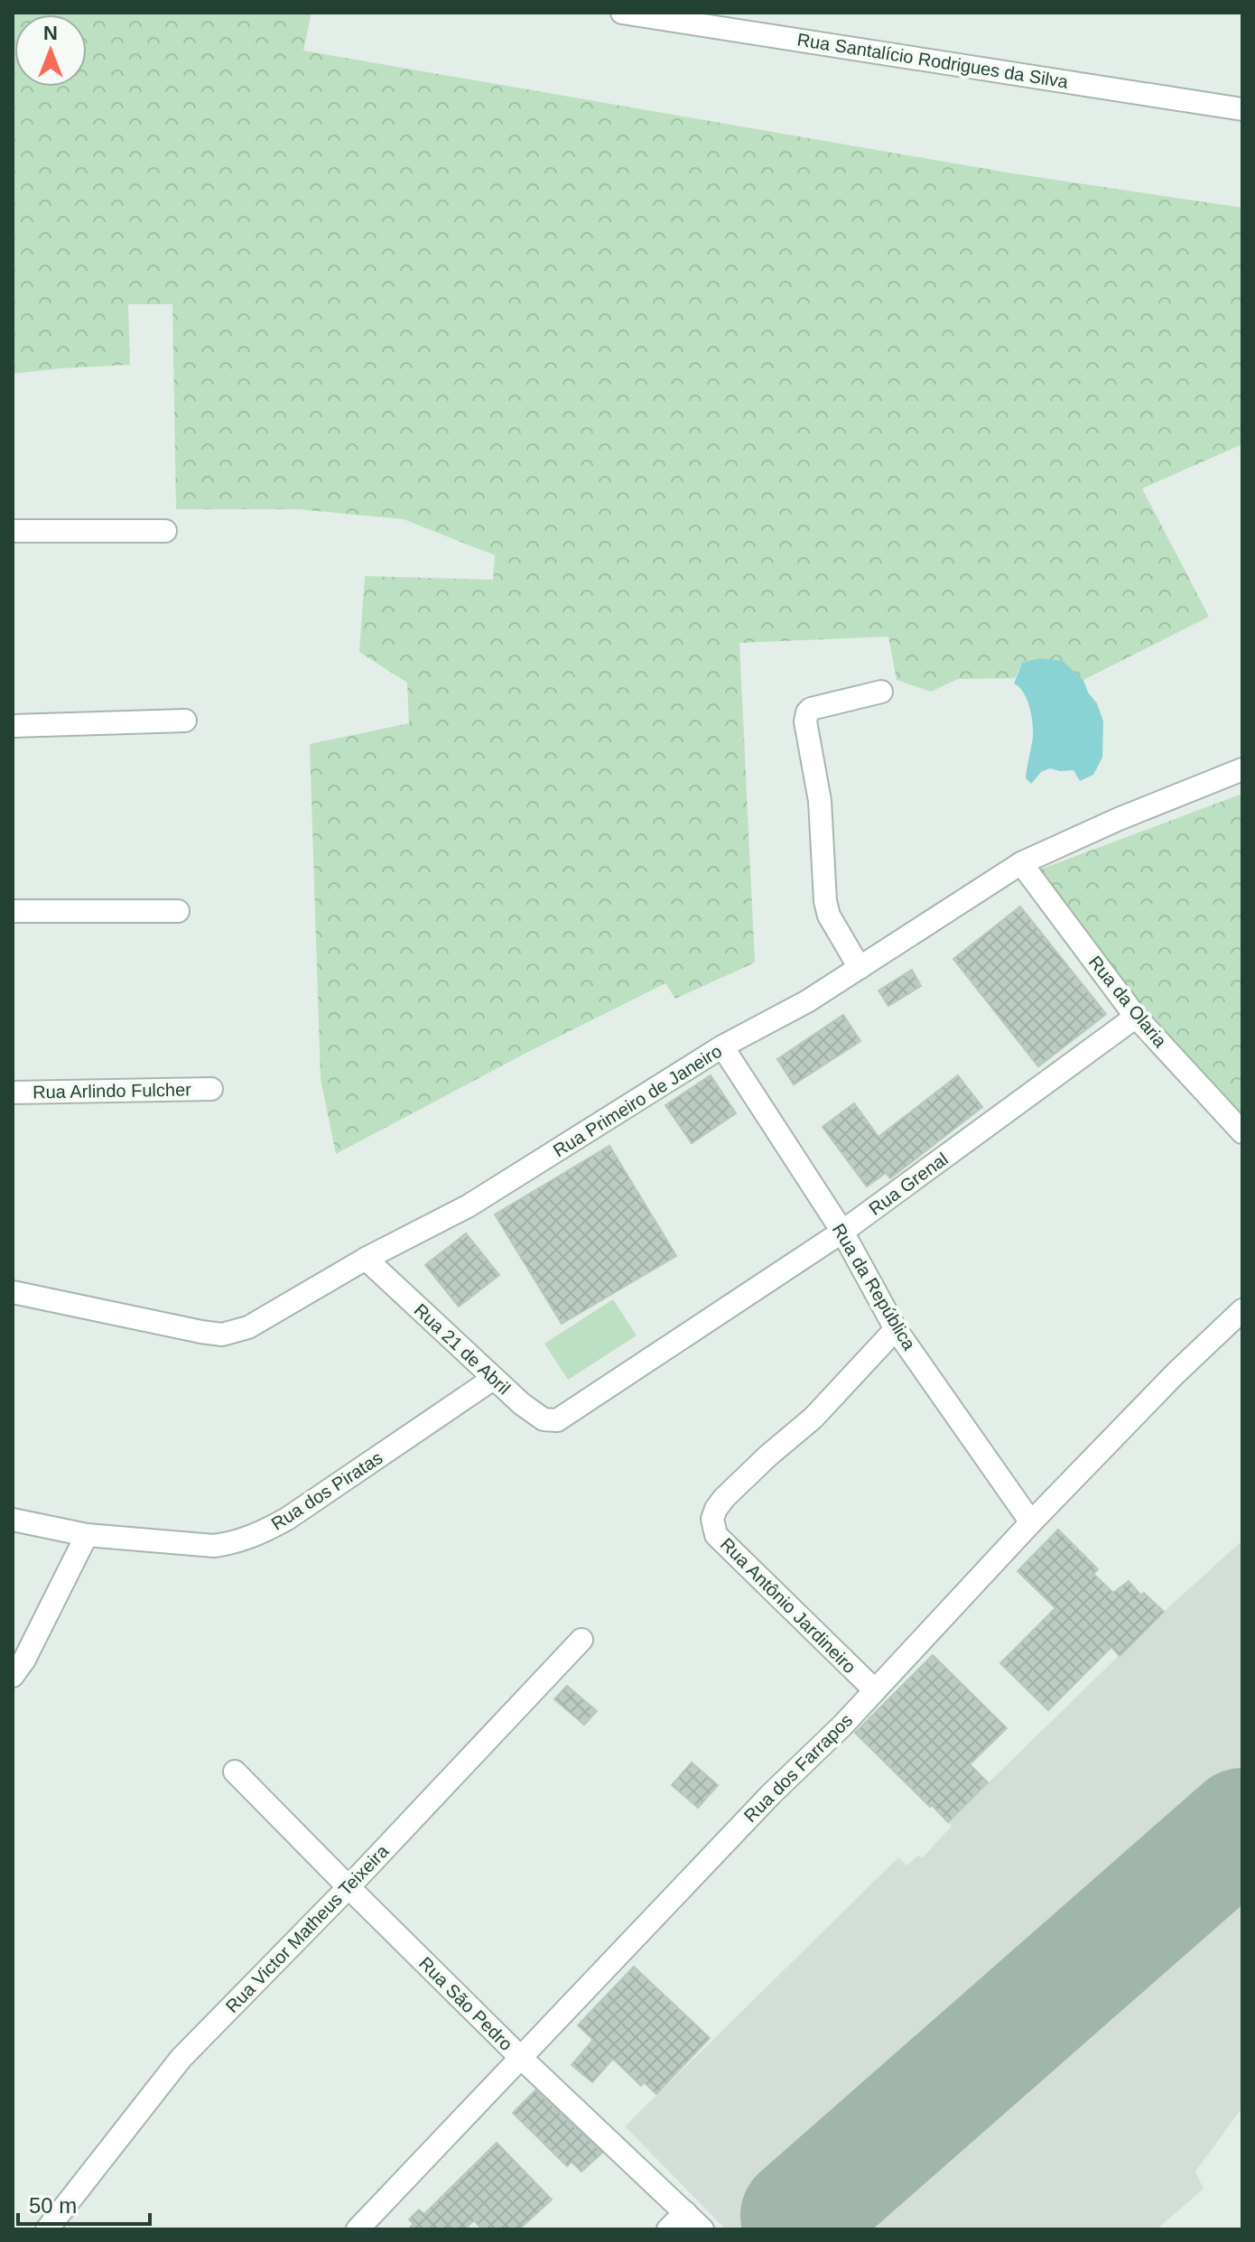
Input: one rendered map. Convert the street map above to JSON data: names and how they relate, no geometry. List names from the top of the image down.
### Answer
{
  "streets": {
    "street": [
      "Rua Santalício Rodrigues da Silva",
      "Rua da Olaria",
      "Rua Arlindo Fulcher",
      "Rua Primeiro de Janeiro",
      "Rua Grenal",
      "Rua da República",
      "Rua 21 de Abril",
      "Rua dos Piratas",
      "Rua Antônio Jardineiro",
      "Rua dos Farrapos",
      "Rua Victor Matheus Teixeira",
      "Rua São Pedro"
    ]
  },
  "crossings": [
    ["Rua da Olaria", "Rua Primeiro de Janeiro"],
    ["Rua da Olaria", "Rua Grenal"],
    ["Rua Primeiro de Janeiro", "Rua da República"],
    ["Rua Primeiro de Janeiro", "Rua 21 de Abril"],
    ["Rua Grenal", "Rua da República"],
    ["Rua Grenal", "Rua 21 de Abril"],
    ["Rua da República", "Rua Antônio Jardineiro"],
    ["Rua da República", "Rua dos Farrapos"],
    ["Rua 21 de Abril", "Rua dos Piratas"],
    ["Rua Antônio Jardineiro", "Rua dos Farrapos"],
    ["Rua dos Farrapos", "Rua São Pedro"],
    ["Rua Victor Matheus Teixeira", "Rua São Pedro"]
  ],
  "scale_bar": "50 m",
  "north": "top"
}
